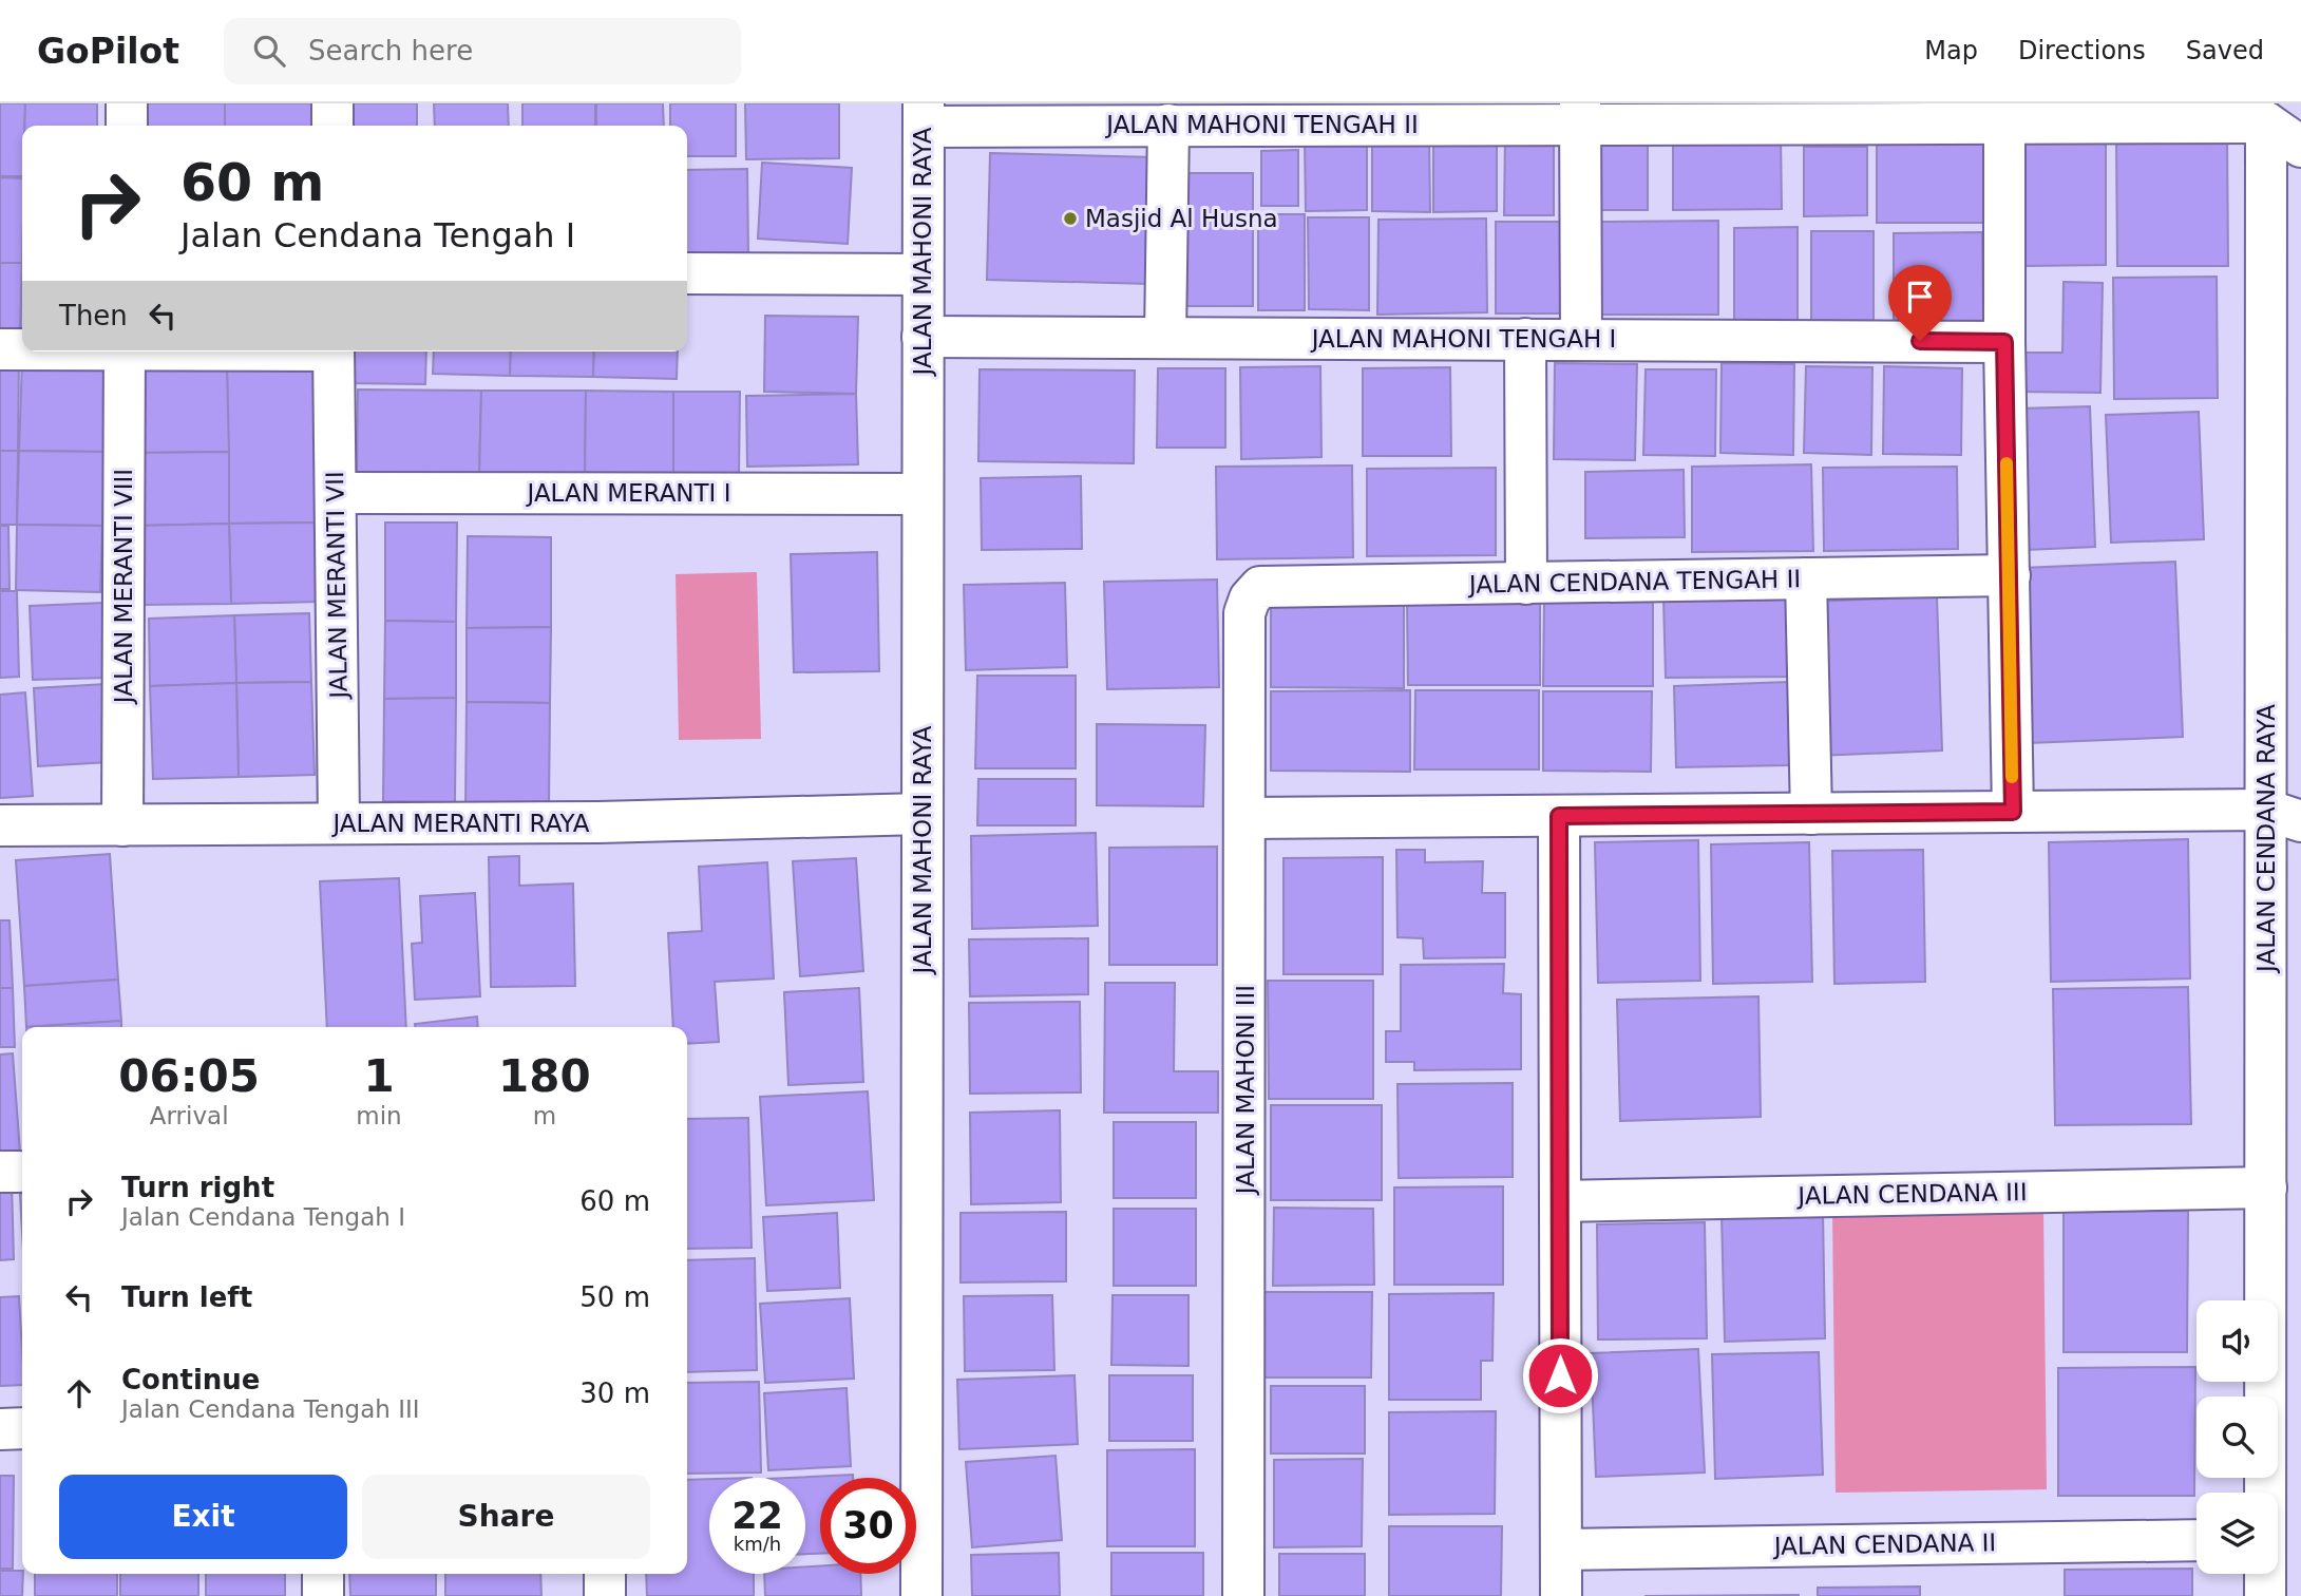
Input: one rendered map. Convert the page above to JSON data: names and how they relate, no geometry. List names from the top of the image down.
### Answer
{
  "streets": {
    "street": [
      "JALAN MAHONI TENGAH II",
      "JALAN MAHONI RAYA",
      "JALAN MAHONI TENGAH I",
      "JALAN MERANTI I",
      "JALAN CENDANA TENGAH II",
      "JALAN MERANTI VII",
      "JALAN MERANTI VIII",
      "JALAN MERANTI RAYA",
      "JALAN CENDANA RAYA",
      "JALAN MAHONI III",
      "JALAN CENDANA III",
      "JALAN CENDANA II"
    ]
  },
  "crossings": [
    ["JALAN MAHONI TENGAH II", "JALAN MAHONI RAYA"],
    ["JALAN MAHONI TENGAH II", "JALAN CENDANA RAYA"],
    ["JALAN MAHONI RAYA", "JALAN MAHONI TENGAH I"],
    ["JALAN MAHONI RAYA", "JALAN MERANTI I"],
    ["JALAN MAHONI RAYA", "JALAN MERANTI RAYA"],
    ["JALAN MERANTI I", "JALAN MERANTI VII"],
    ["JALAN CENDANA TENGAH II", "JALAN MAHONI III"],
    ["JALAN MERANTI VII", "JALAN MERANTI RAYA"],
    ["JALAN MERANTI VIII", "JALAN MERANTI RAYA"],
    ["JALAN CENDANA RAYA", "JALAN CENDANA III"]
  ],
  "places": ["Masjid Al Husna"],
  "page": {
    "header": "GoPilot",
    "search": "Search here",
    "nav": ["Map", "Directions", "Saved"],
    "turn": ["60 m", "Jalan Cendana Tengah I"],
    "then": "Then",
    "eta": [
      "06:05",
      "Arrival",
      "1",
      "min",
      "180",
      "m"
    ],
    "list": [
      {
        "name": "Turn right",
        "note": "Jalan Cendana Tengah I",
        "value": "60 m"
      },
      {
        "name": "Turn left",
        "value": "50 m"
      },
      {
        "name": "Continue",
        "note": "Jalan Cendana Tengah III",
        "value": "30 m"
      }
    ],
    "buttons": ["Exit", "Share"],
    "speed": "22 km/h",
    "limit": "30"
  }
}
